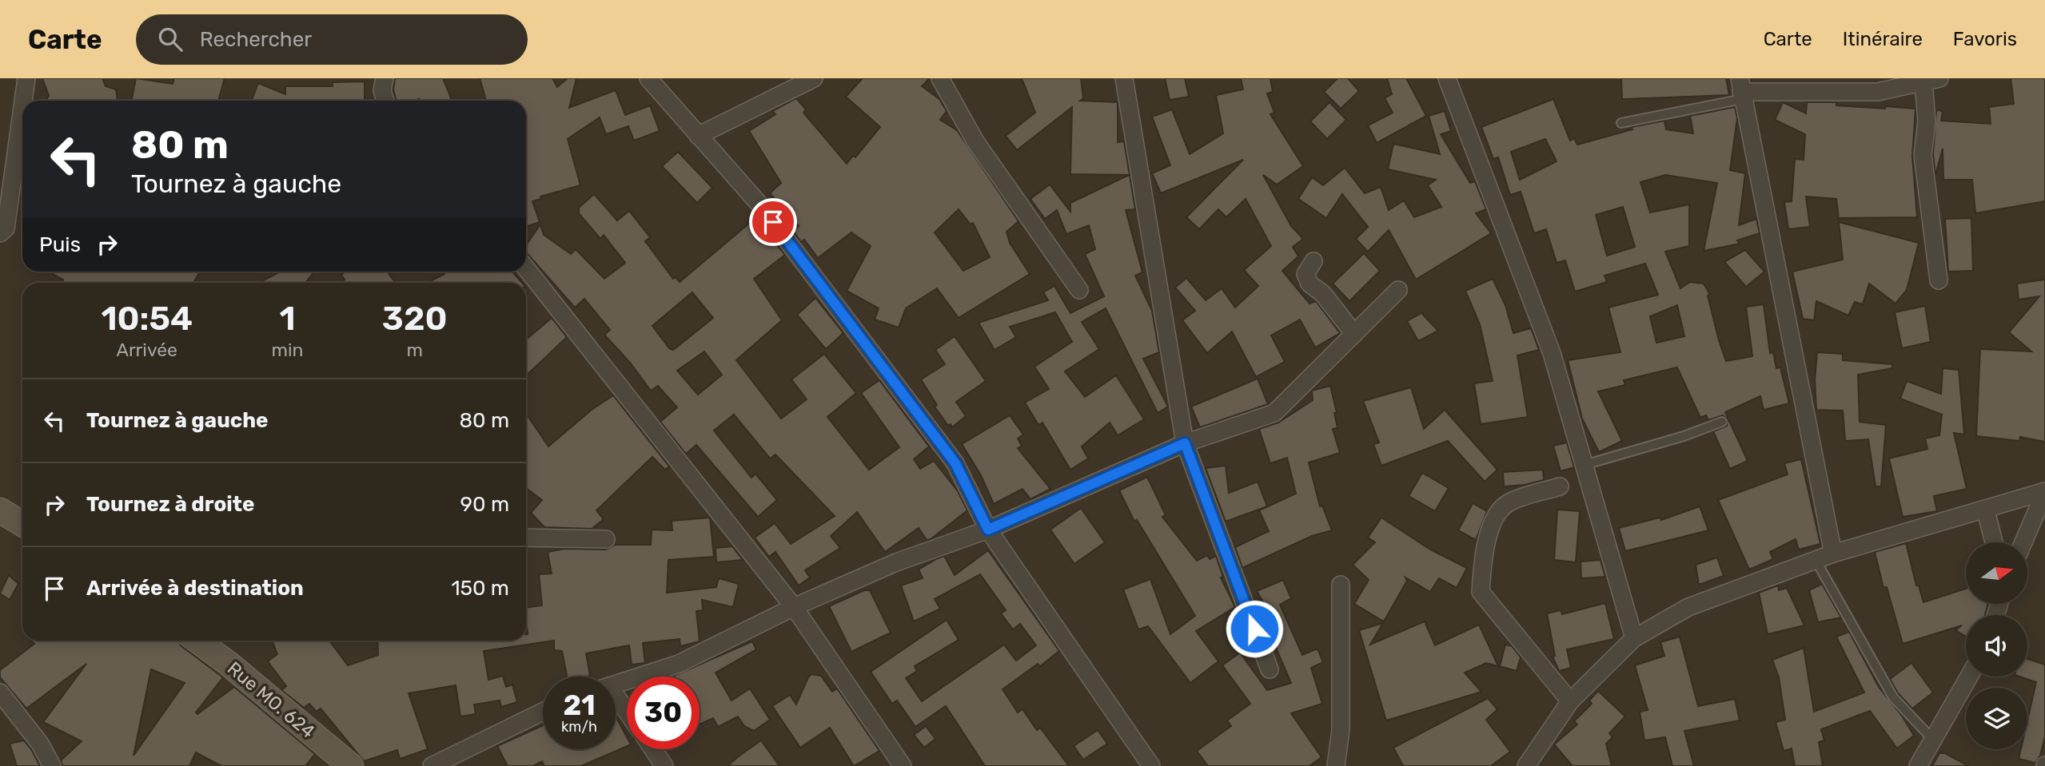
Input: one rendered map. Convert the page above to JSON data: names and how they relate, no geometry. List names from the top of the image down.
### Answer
{
  "streets": {
    "street": ["Rue MO. 624"]
  },
  "north": "right",
  "page": {
    "header": "Carte",
    "search": "Rechercher",
    "nav": ["Carte", "Itinéraire", "Favoris"],
    "turn": ["80 m", "Tournez à gauche"],
    "then": "Puis",
    "eta": [
      "10:54",
      "Arrivée",
      "1",
      "min",
      "320",
      "m"
    ],
    "list": [
      {
        "name": "Tournez à gauche",
        "value": "80 m"
      },
      {
        "name": "Tournez à droite",
        "value": "90 m"
      },
      {
        "name": "Arrivée à destination",
        "value": "150 m"
      }
    ],
    "speed": "21 km/h",
    "limit": "30"
  }
}
